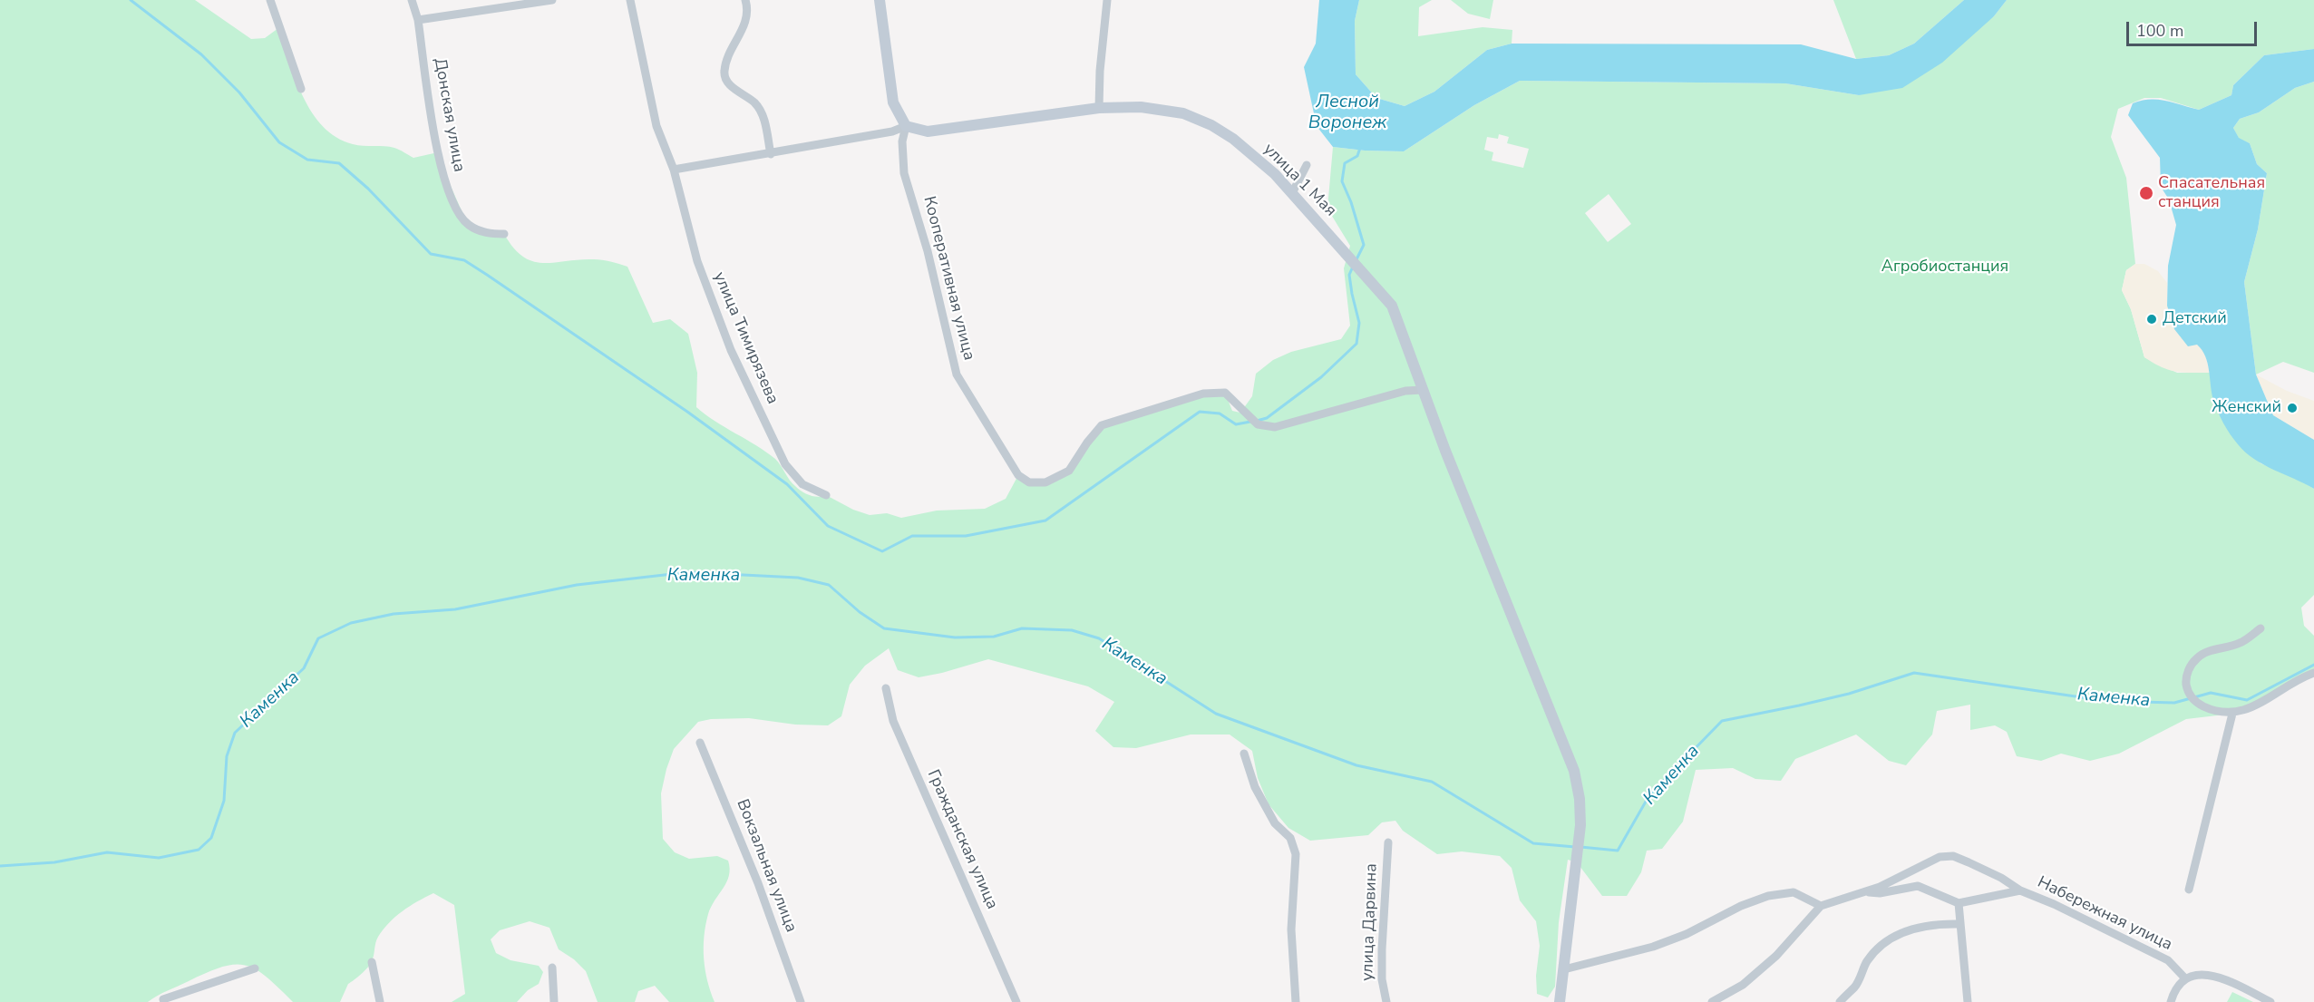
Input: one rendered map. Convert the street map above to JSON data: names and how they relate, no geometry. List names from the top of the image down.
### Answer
{
  "streets": {
    "street": [
      "Донская улица",
      "улица 1 Мая",
      "Кооперативная улица",
      "улица Тимирязева",
      "Гражданская улица",
      "Вокзальная улица",
      "Набережная улица",
      "улица Дарвина"
    ]
  },
  "crossings": [
    ["улица 1 Мая", "Кооперативная улица"]
  ],
  "water": ["Лесной Воронеж", "Каменка"],
  "parks": ["Агробиостанция"],
  "places": ["Спасательная станция", "Детский", "Женский"],
  "scale_bar": "100 m"
}
